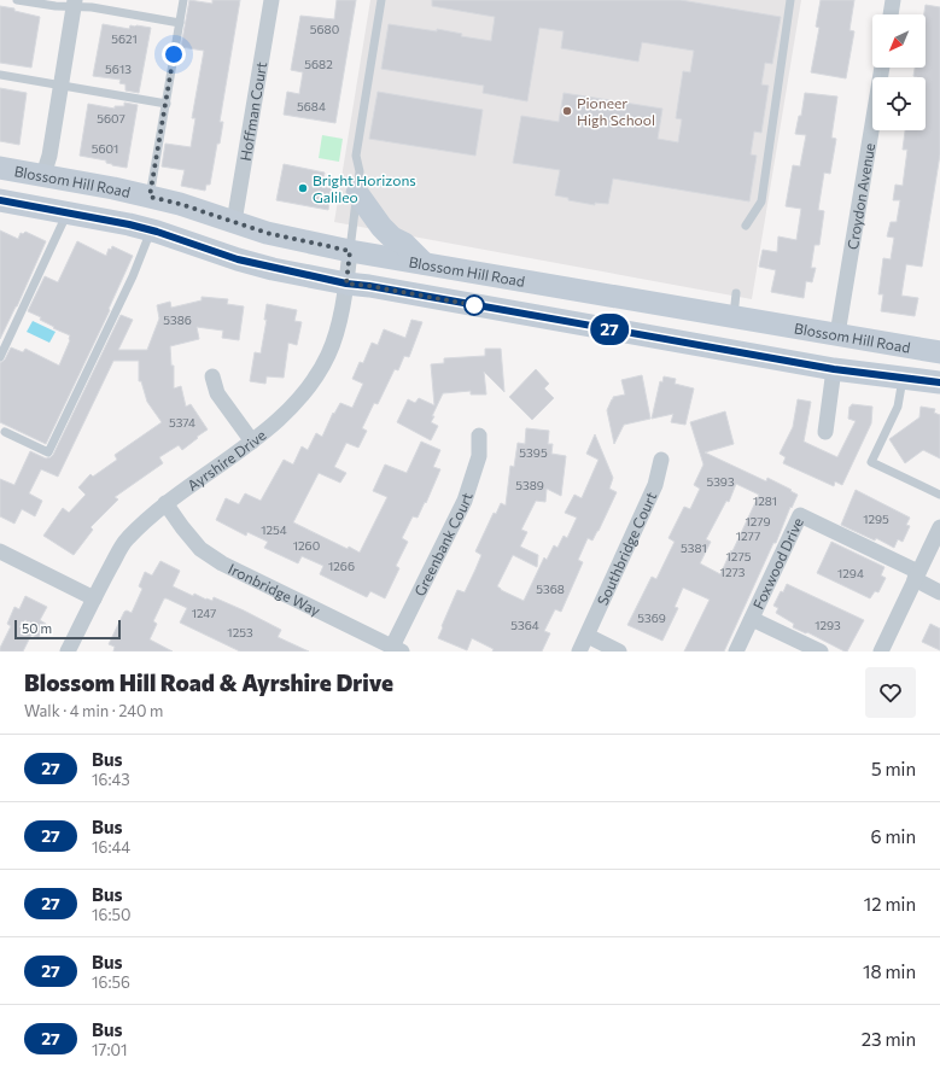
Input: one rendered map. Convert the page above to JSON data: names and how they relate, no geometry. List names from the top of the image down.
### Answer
{
  "streets": {
    "main road": ["Blossom Hill Road"],
    "street": [
      "Hoffman Court",
      "Croydon Avenue",
      "Ayrshire Drive",
      "Greenbank Court",
      "Southbridge Court",
      "Foxwood Drive",
      "Ironbridge Way"
    ]
  },
  "crossings": [
    ["Hoffman Court", "Blossom Hill Road"],
    ["Blossom Hill Road", "Croydon Avenue"],
    ["Blossom Hill Road", "Ayrshire Drive"],
    ["Ayrshire Drive", "Ironbridge Way"],
    ["Greenbank Court", "Ironbridge Way"]
  ],
  "places": ["Pioneer High School", "Bright Horizons Galileo"],
  "lines": ["bus line 27"],
  "house_numbers": [
    "5680",
    "5621",
    "5682",
    "5613",
    "5684",
    "5607",
    "5601",
    "5386",
    "5374",
    "5395",
    "5393",
    "5389",
    "1281",
    "1295",
    "1279",
    "1254",
    "1277",
    "1260",
    "5381",
    "1275",
    "1266",
    "1273",
    "1294",
    "5368",
    "1247",
    "5369",
    "5364",
    "1293",
    "1253"
  ],
  "scale_bar": "50 m",
  "north": "bottom left",
  "page": {
    "on_map": "27",
    "scale": "50 m",
    "heading": ["Blossom Hill Road & Ayrshire Drive", "Walk · 4 min · 240 m"],
    "list": [
      {
        "mark": "27",
        "name": "Bus",
        "note": "16:43",
        "value": "5 min"
      },
      {
        "mark": "27",
        "name": "Bus",
        "note": "16:44",
        "value": "6 min"
      },
      {
        "mark": "27",
        "name": "Bus",
        "note": "16:50",
        "value": "12 min"
      },
      {
        "mark": "27",
        "name": "Bus",
        "note": "16:56",
        "value": "18 min"
      },
      {
        "mark": "27",
        "name": "Bus",
        "note": "17:01",
        "value": "23 min"
      }
    ]
  }
}
